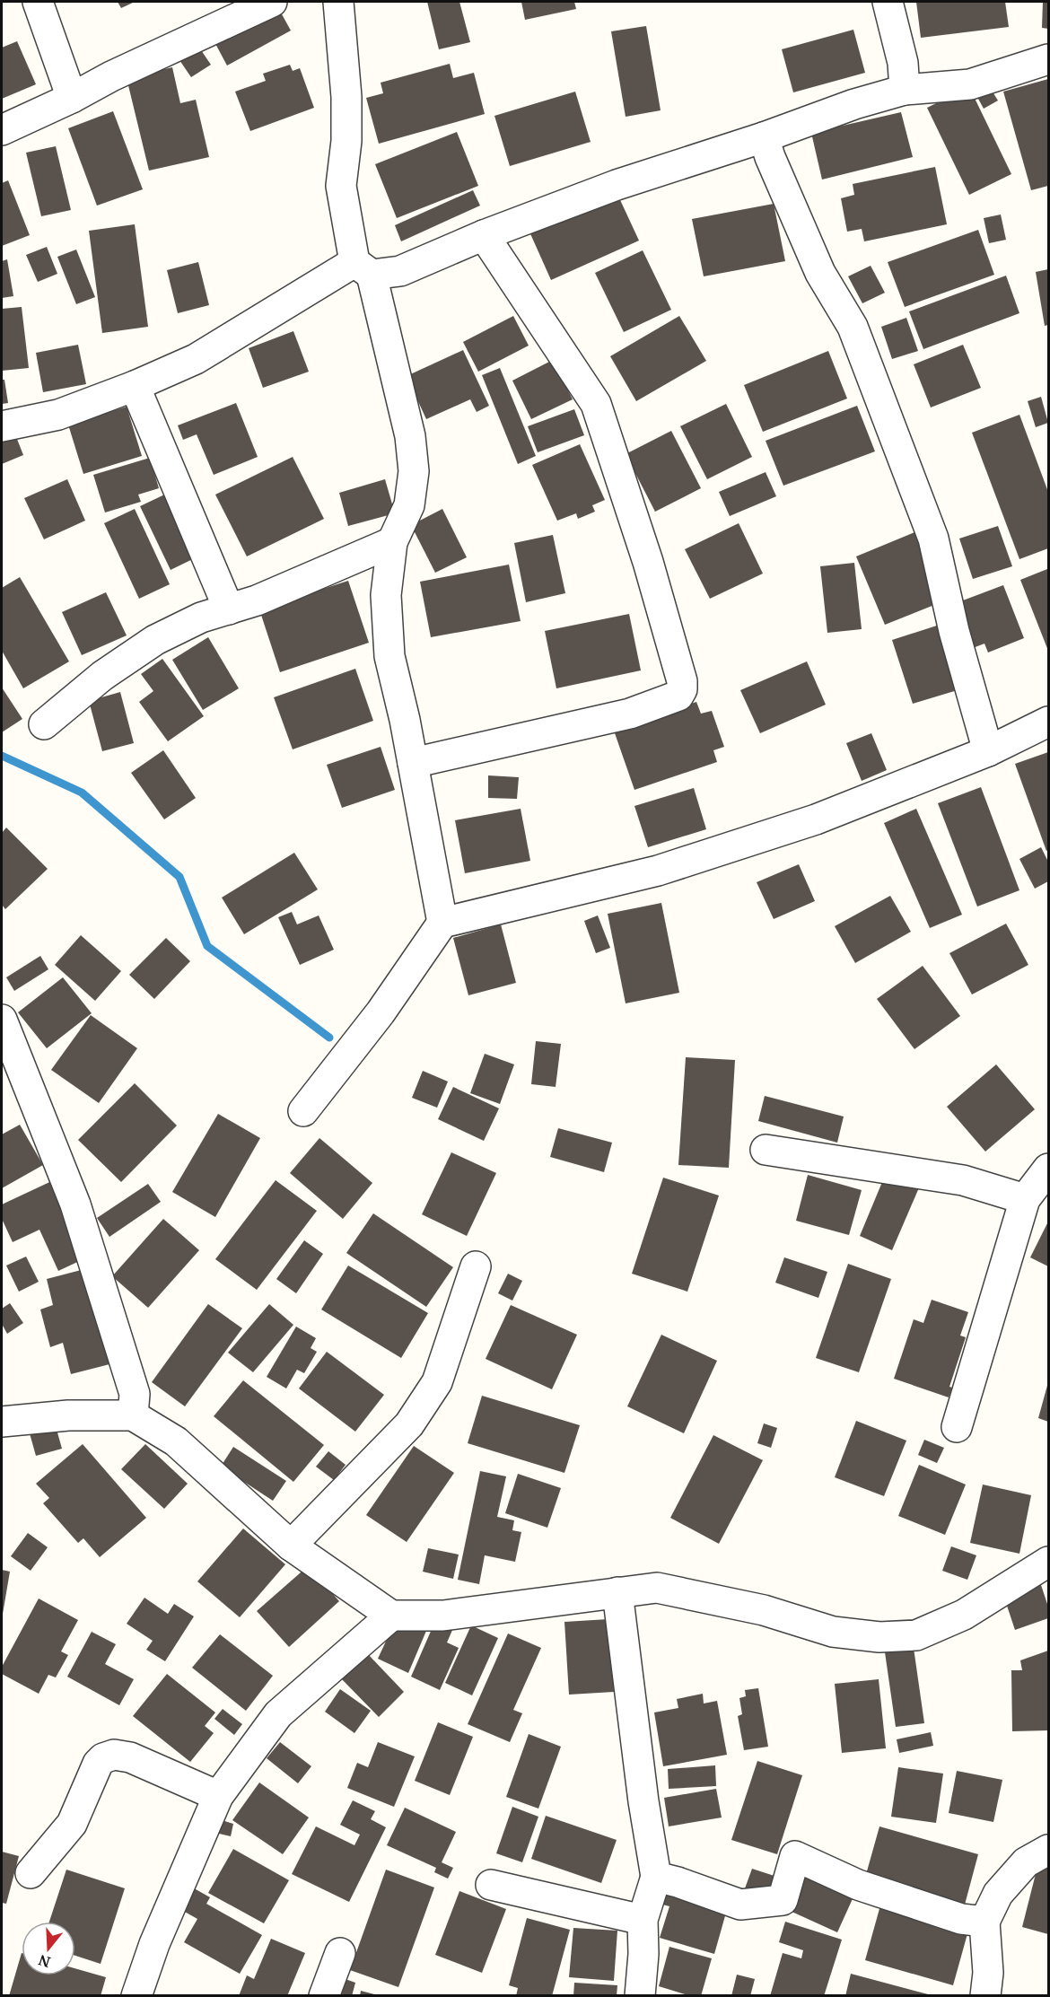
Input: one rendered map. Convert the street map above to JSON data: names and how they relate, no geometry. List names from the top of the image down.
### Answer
{
  "north": "bottom"
}
